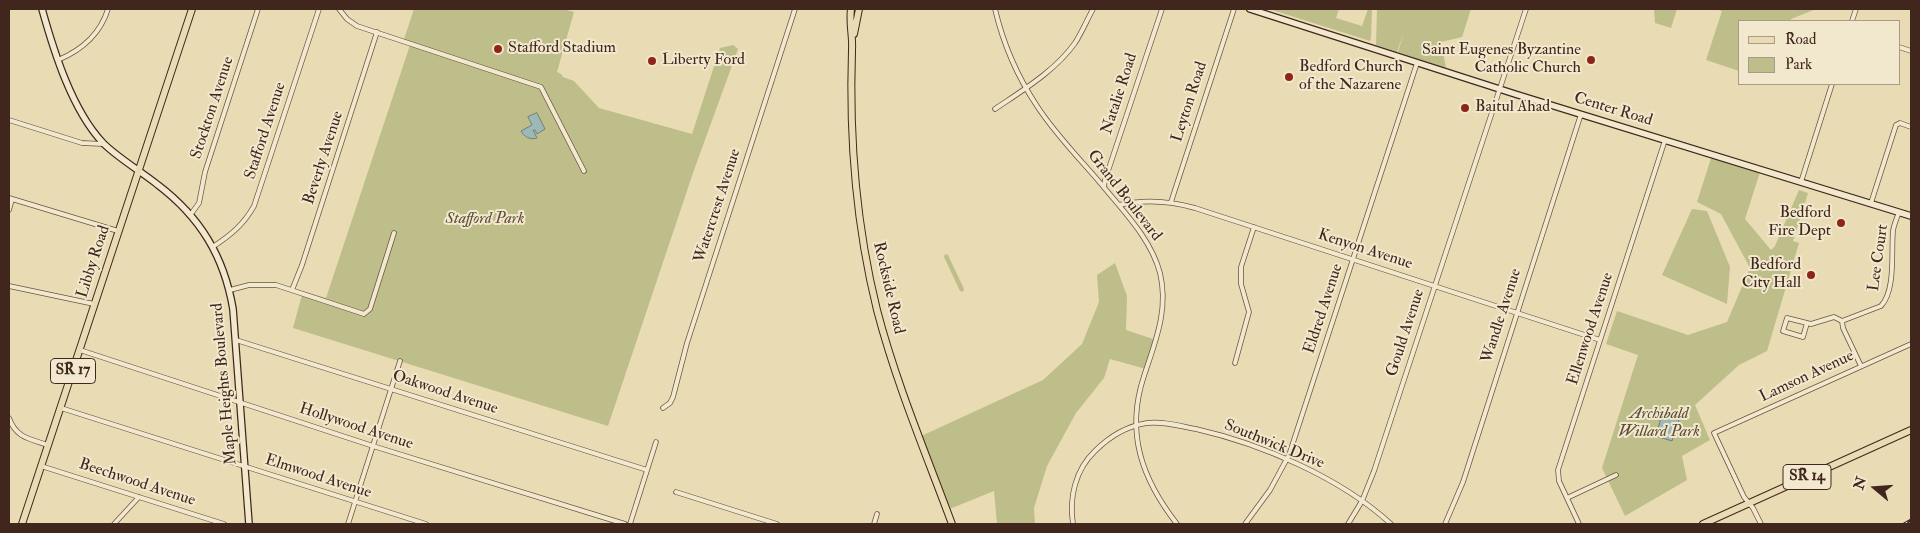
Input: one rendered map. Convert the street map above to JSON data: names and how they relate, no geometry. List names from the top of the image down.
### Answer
{
  "streets": {
    "main road": [
      "Center Road",
      "Libby Road",
      "Rockside Road",
      "SR 17",
      "Maple Heights Boulevard",
      "SR 14"
    ],
    "street": [
      "Natalie Road",
      "Leyton Road",
      "Stockton Avenue",
      "Stafford Avenue",
      "Beverly Avenue",
      "Grand Boulevard",
      "Watercrest Avenue",
      "Kenyon Avenue",
      "Lee Court",
      "Eldred Avenue",
      "Wandle Avenue",
      "Ellenwood Avenue",
      "Gould Avenue",
      "Lamson Avenue",
      "Oakwood Avenue",
      "Hollywood Avenue",
      "Southwick Drive",
      "Elmwood Avenue",
      "Beechwood Avenue"
    ]
  },
  "crossings": [
    ["Natalie Road", "Grand Boulevard"],
    ["Leyton Road", "Kenyon Avenue"],
    ["Stockton Avenue", "Maple Heights Boulevard"],
    ["Center Road", "Lee Court"],
    ["Center Road", "Eldred Avenue"],
    ["Center Road", "Wandle Avenue"],
    ["Center Road", "Ellenwood Avenue"],
    ["Center Road", "Gould Avenue"],
    ["Stafford Avenue", "Maple Heights Boulevard"],
    ["Grand Boulevard", "Kenyon Avenue"],
    ["Grand Boulevard", "Southwick Drive"],
    ["Kenyon Avenue", "Eldred Avenue"],
    ["Kenyon Avenue", "Wandle Avenue"],
    ["Kenyon Avenue", "Ellenwood Avenue"],
    ["Kenyon Avenue", "Gould Avenue"],
    ["Libby Road", "Maple Heights Boulevard"],
    ["Libby Road", "Hollywood Avenue"],
    ["Libby Road", "Elmwood Avenue"],
    ["Libby Road", "Beechwood Avenue"],
    ["Eldred Avenue", "Southwick Drive"],
    ["Gould Avenue", "Southwick Drive"],
    ["Lamson Avenue", "SR 14"],
    ["Maple Heights Boulevard", "Oakwood Avenue"],
    ["Maple Heights Boulevard", "Hollywood Avenue"],
    ["Maple Heights Boulevard", "Elmwood Avenue"]
  ],
  "parks": ["Stafford Park", "Archibald Willard Park"],
  "places": [
    "Stafford Stadium",
    "Saint Eugenes Byzantine Catholic Church",
    "Liberty Ford",
    "Bedford Church of the Nazarene",
    "Baitul Ahad",
    "Bedford Fire Dept",
    "Bedford City Hall"
  ],
  "legend": ["Road", "Park"],
  "north": "left"
}
